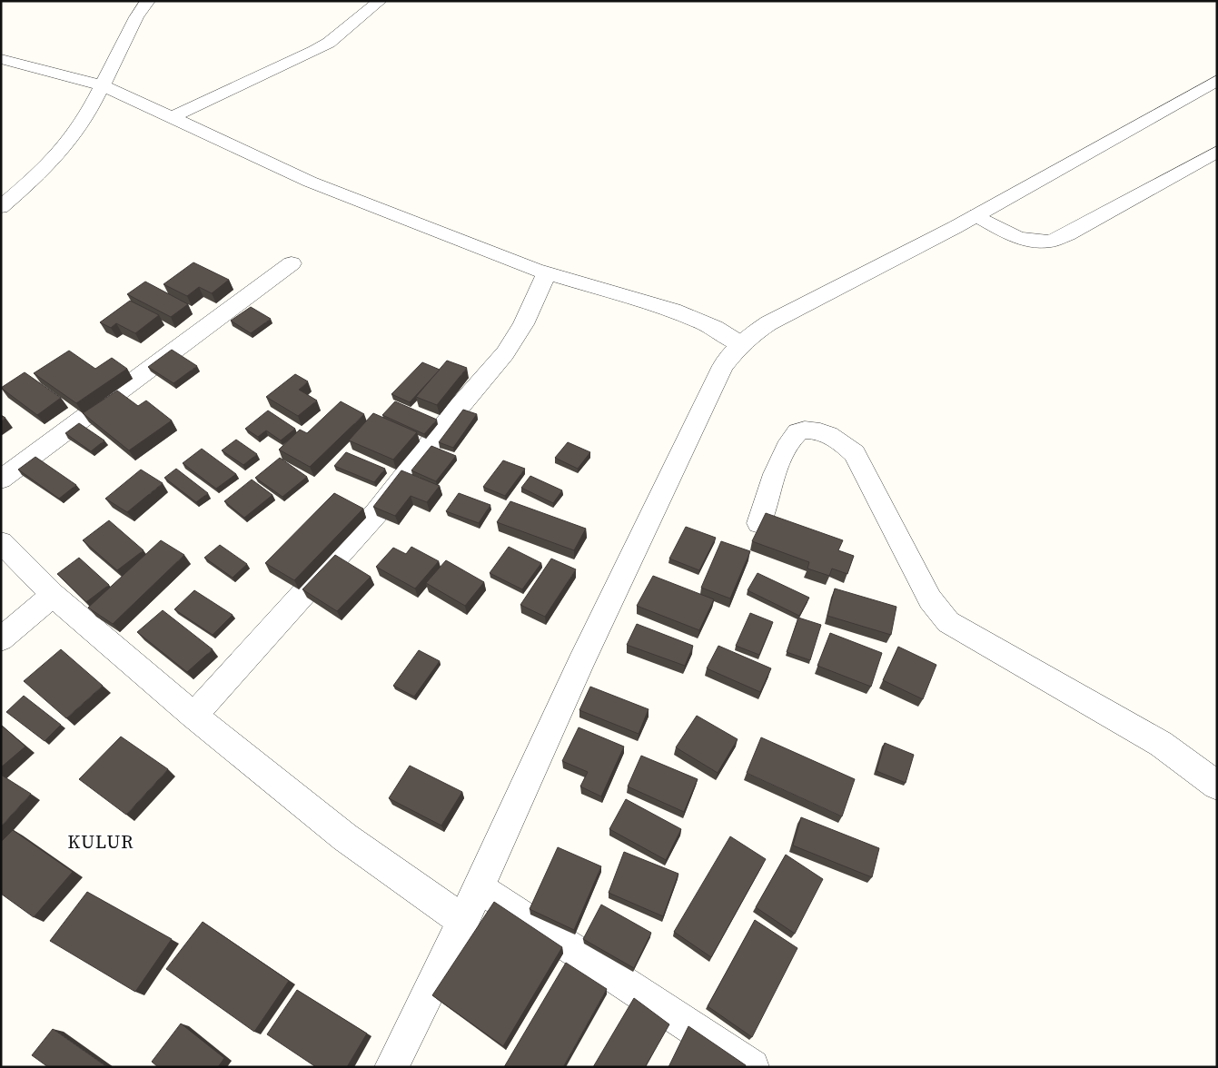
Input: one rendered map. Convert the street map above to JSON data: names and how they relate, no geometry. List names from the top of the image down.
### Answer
{
  "districts": ["KULUR"]
}
